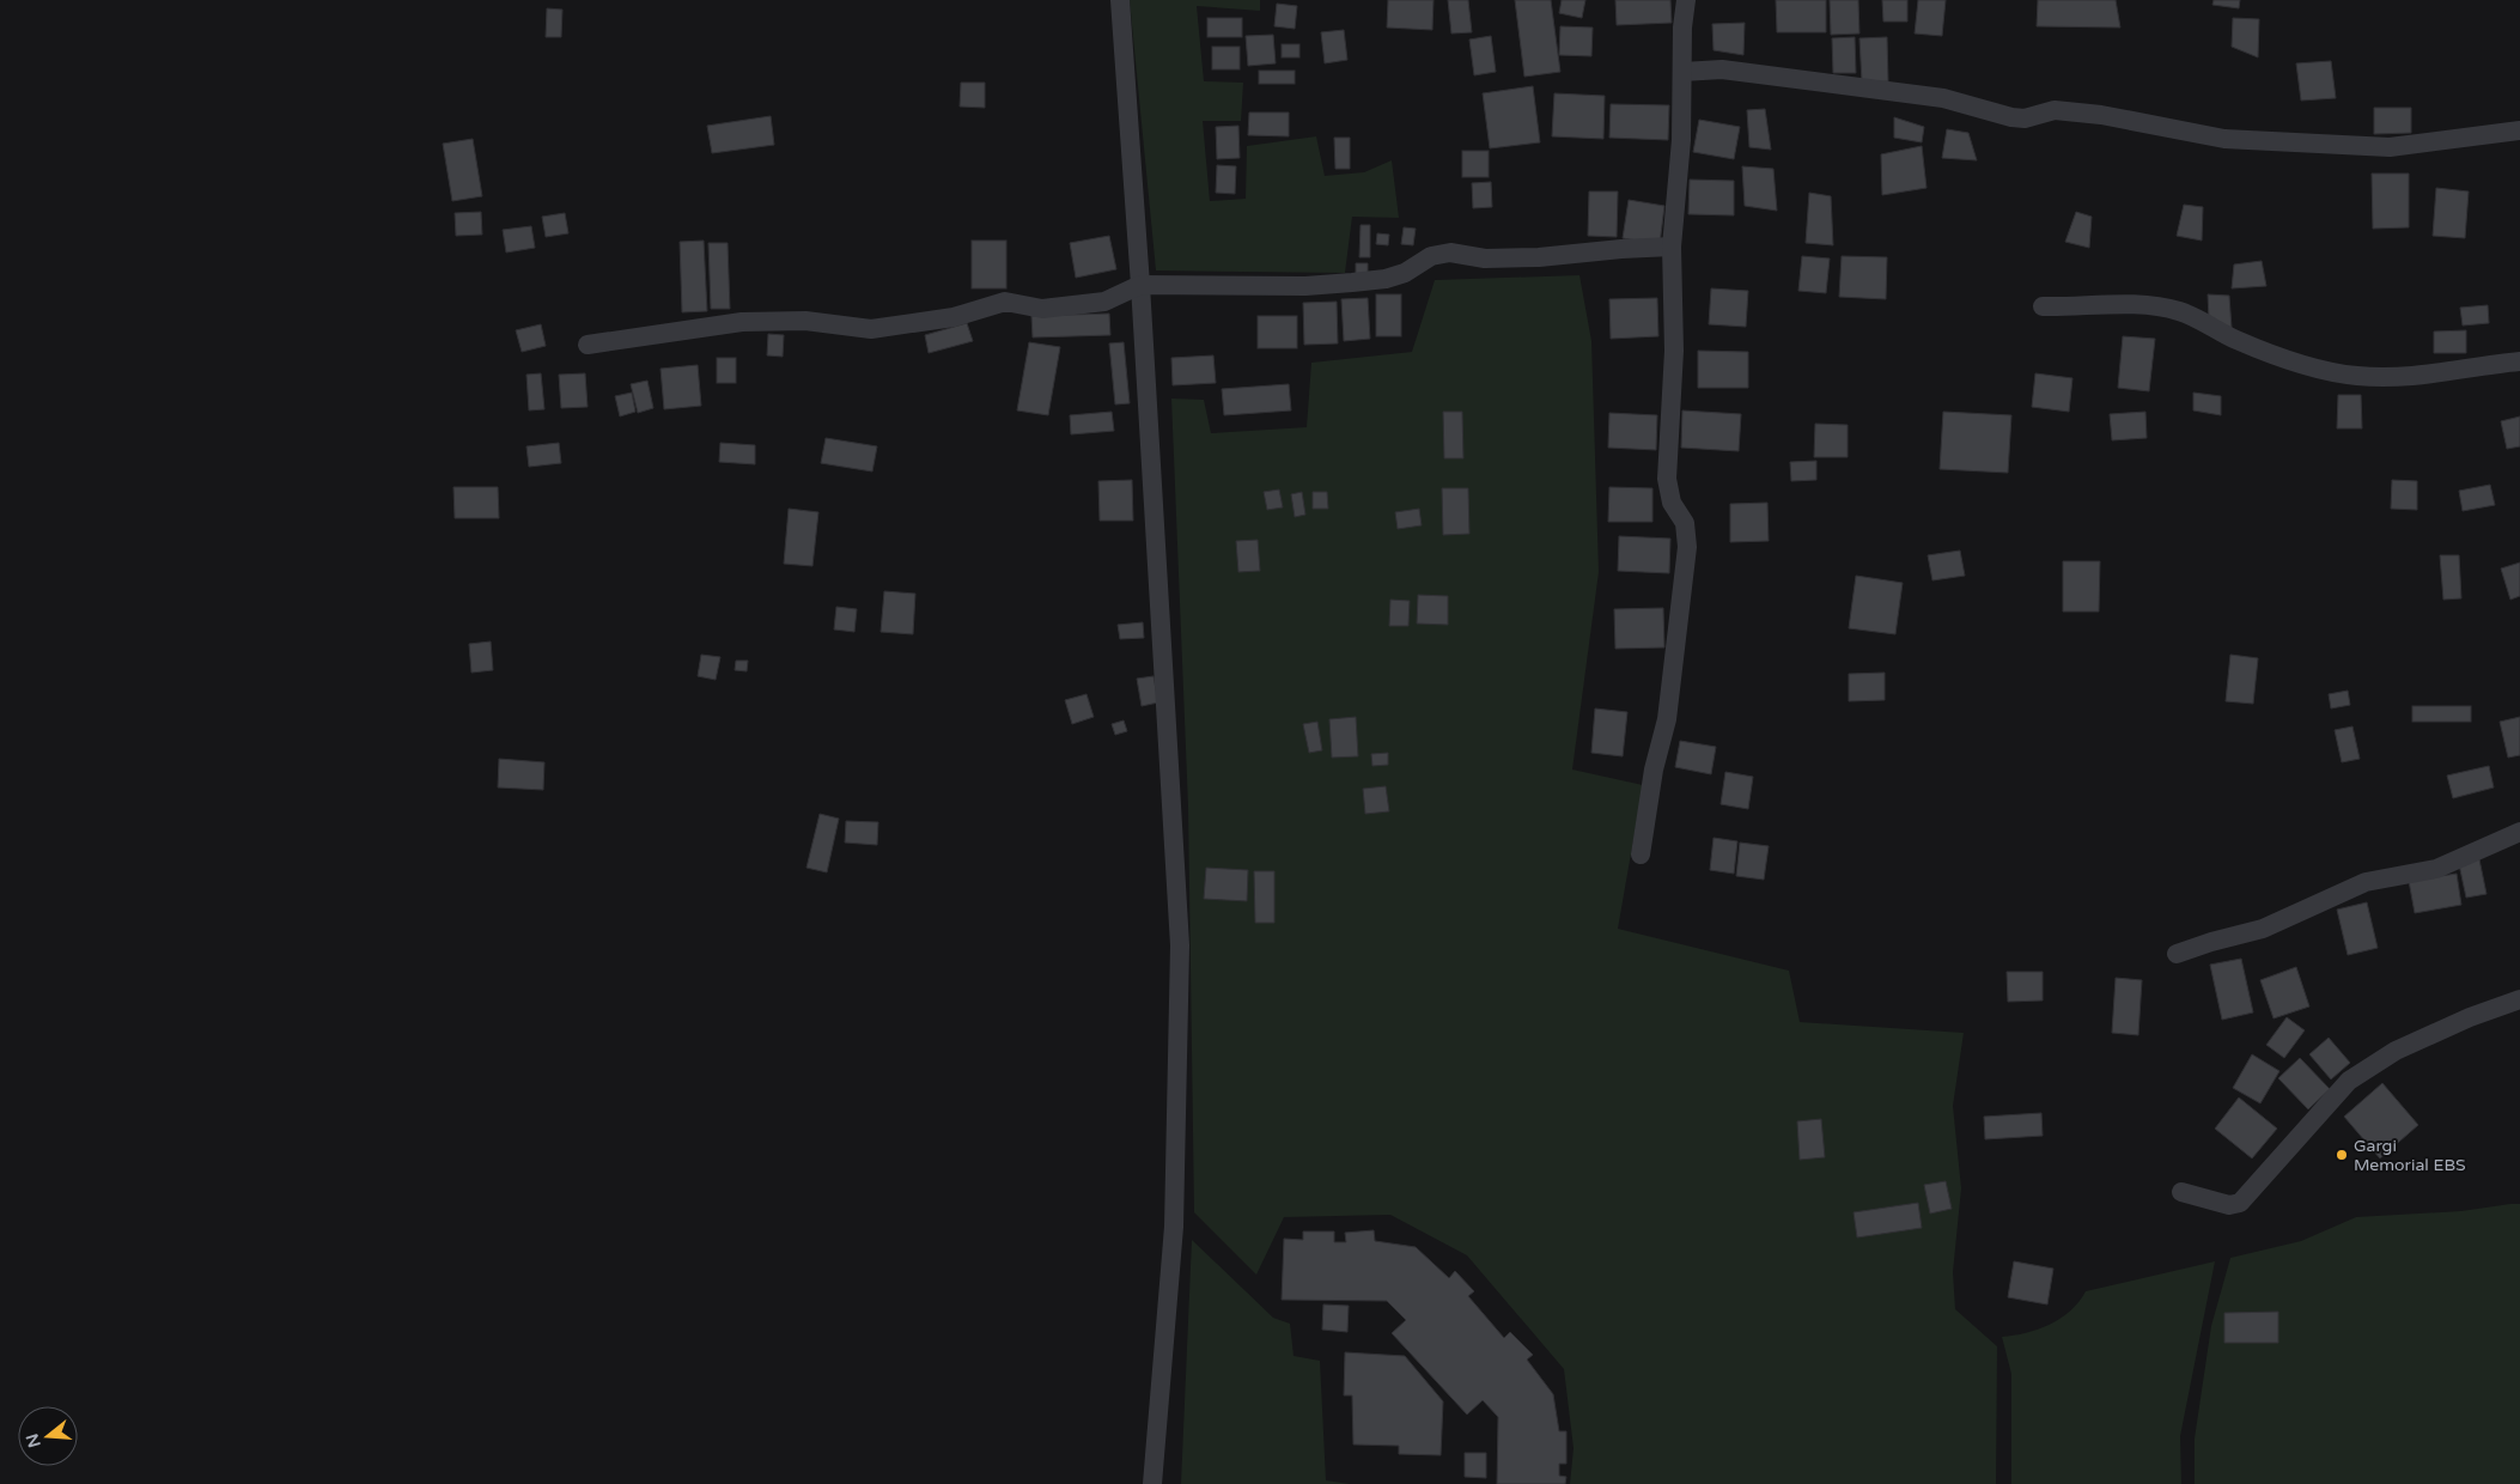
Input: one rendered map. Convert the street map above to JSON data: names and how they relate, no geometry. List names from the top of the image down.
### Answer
{
  "places": ["Gargi Memorial EBS"],
  "north": "left"
}
